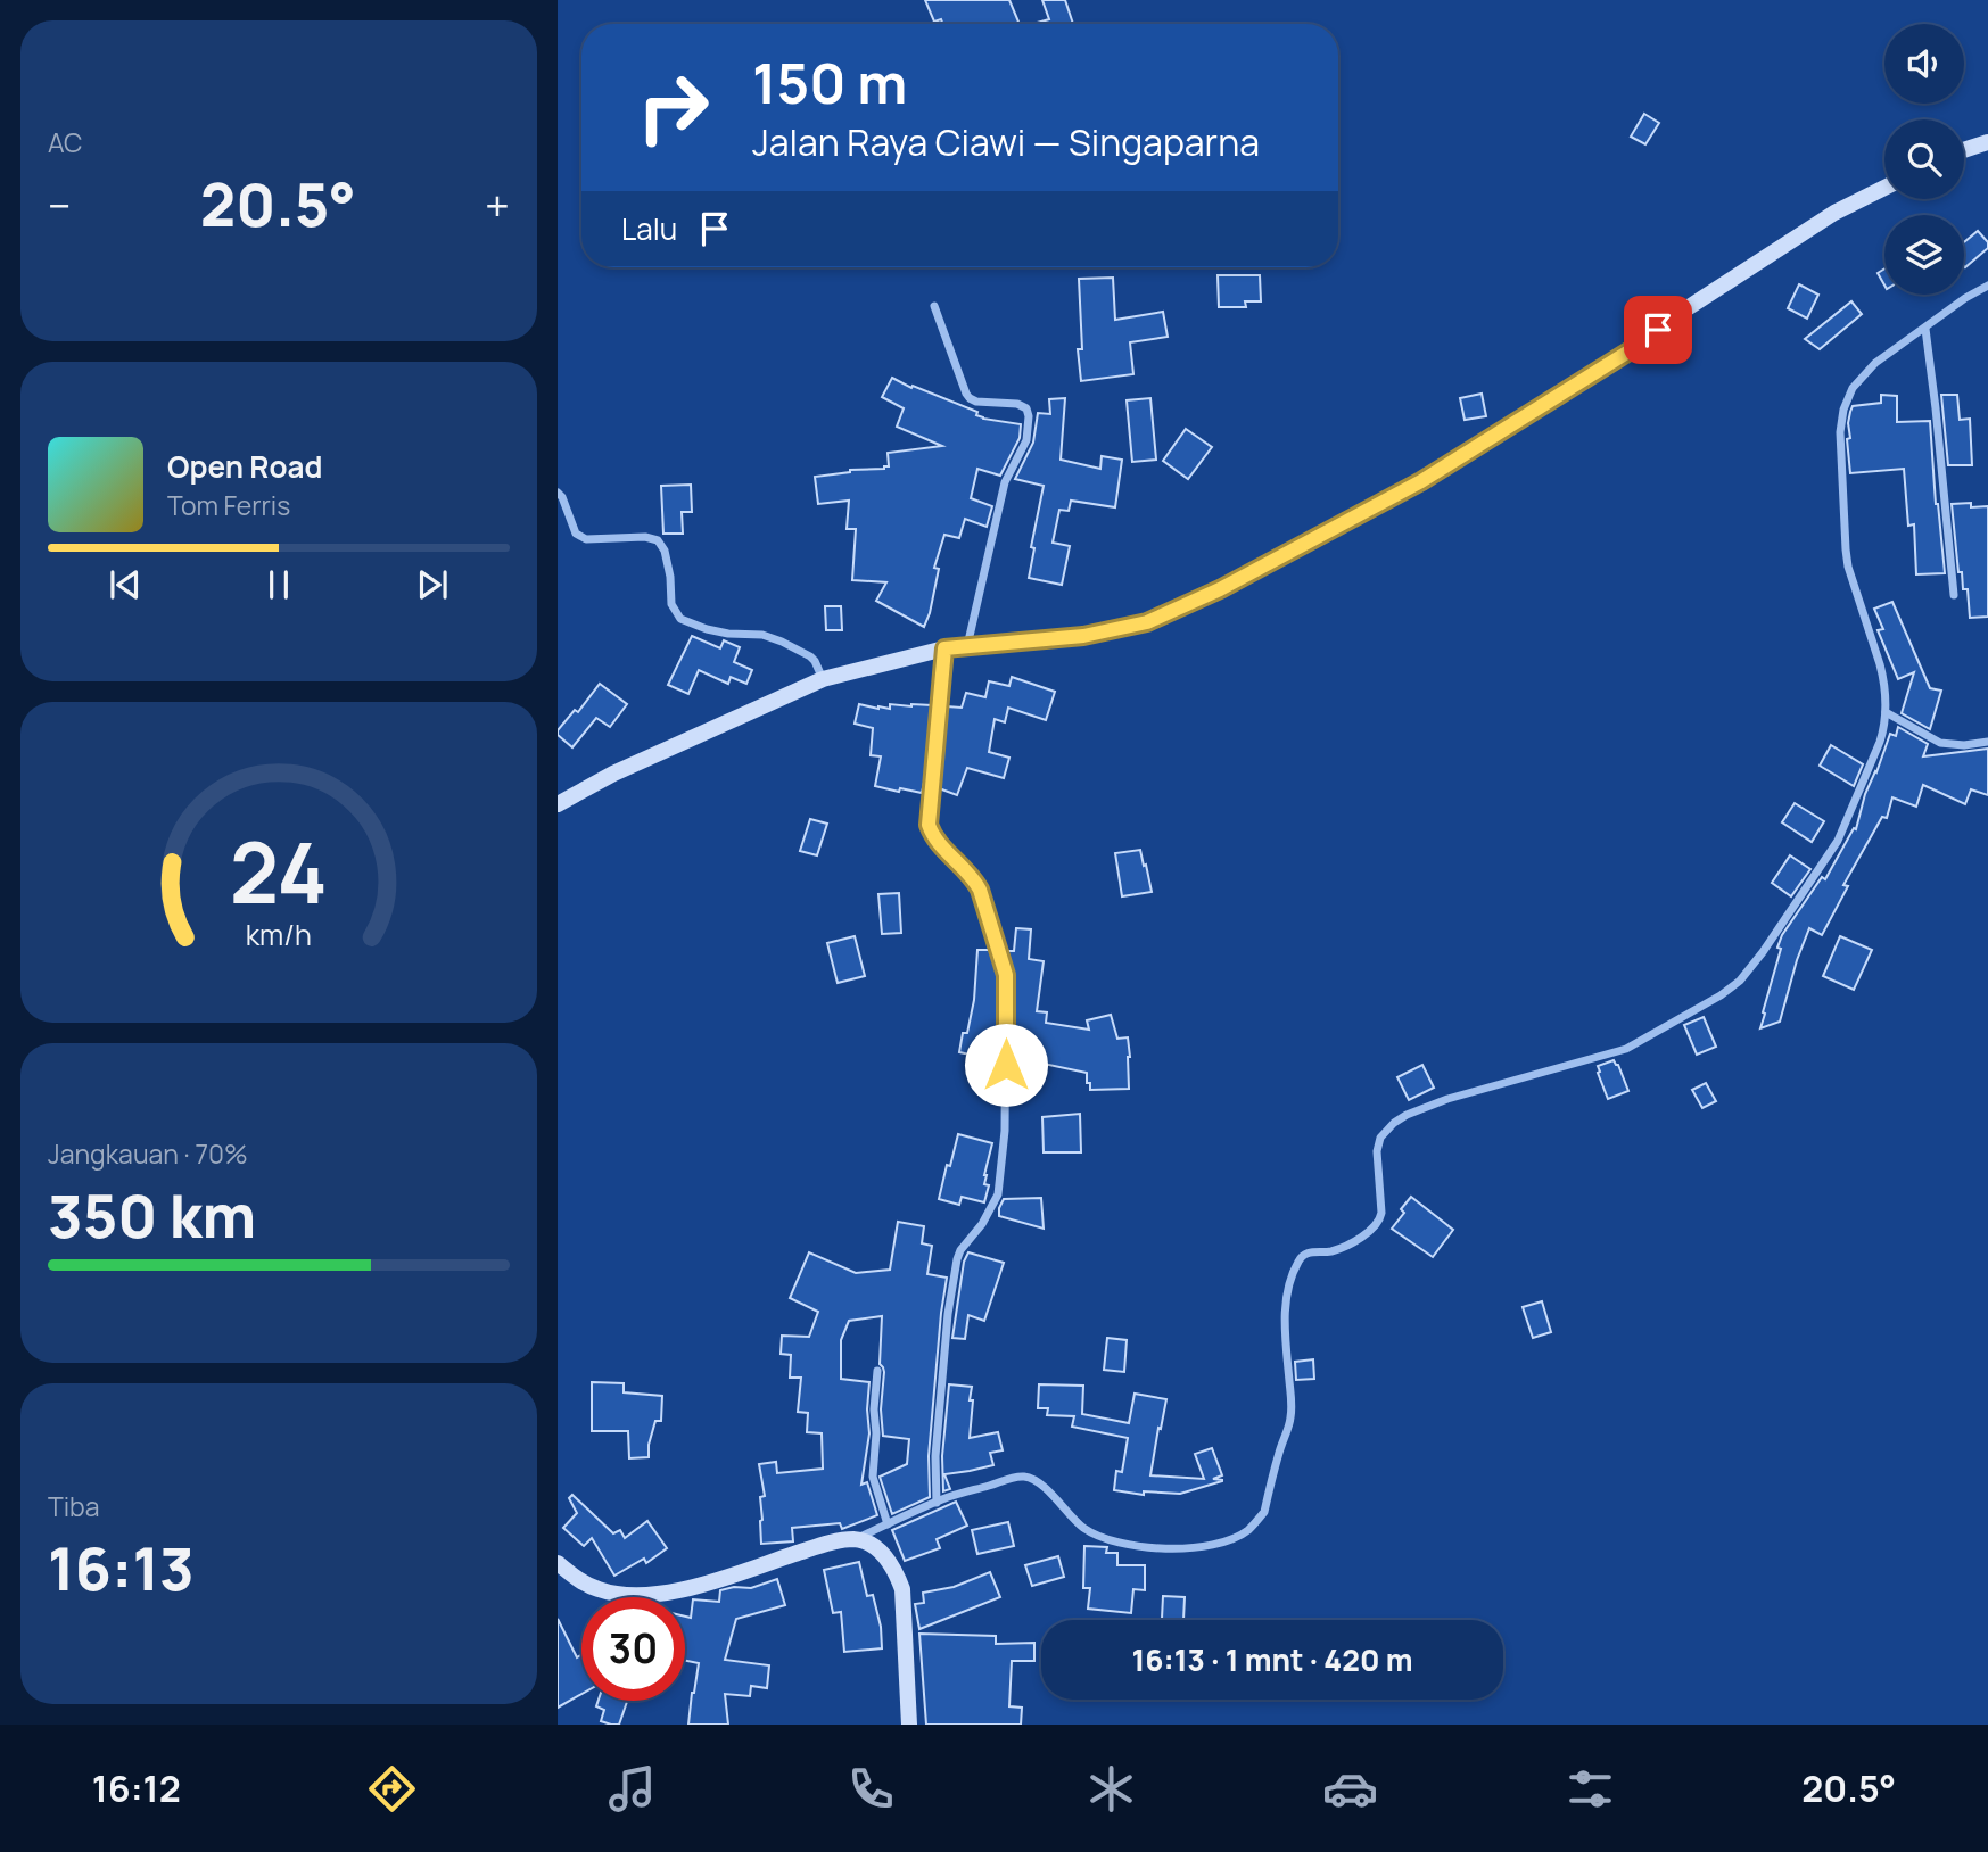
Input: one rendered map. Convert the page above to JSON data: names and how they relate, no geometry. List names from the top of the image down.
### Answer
{
  "page": {
    "tile": [
      "AC",
      ["Jangkauan · 70%", "350 km"],
      ["Tiba", "16:13"]
    ],
    "turn": ["150 m", "Jalan Raya Ciawi — Singaparna"],
    "heat": ["−", "20.5°", "+"],
    "then": "Lalu",
    "song": ["Open Road", "Tom Ferris"],
    "limit": "30",
    "trip": "16:13 · 1 mnt · 420 m",
    "tabs": ["16:12", "20.5°"],
    "gauge": ["24", "km/h"]
  }
}
